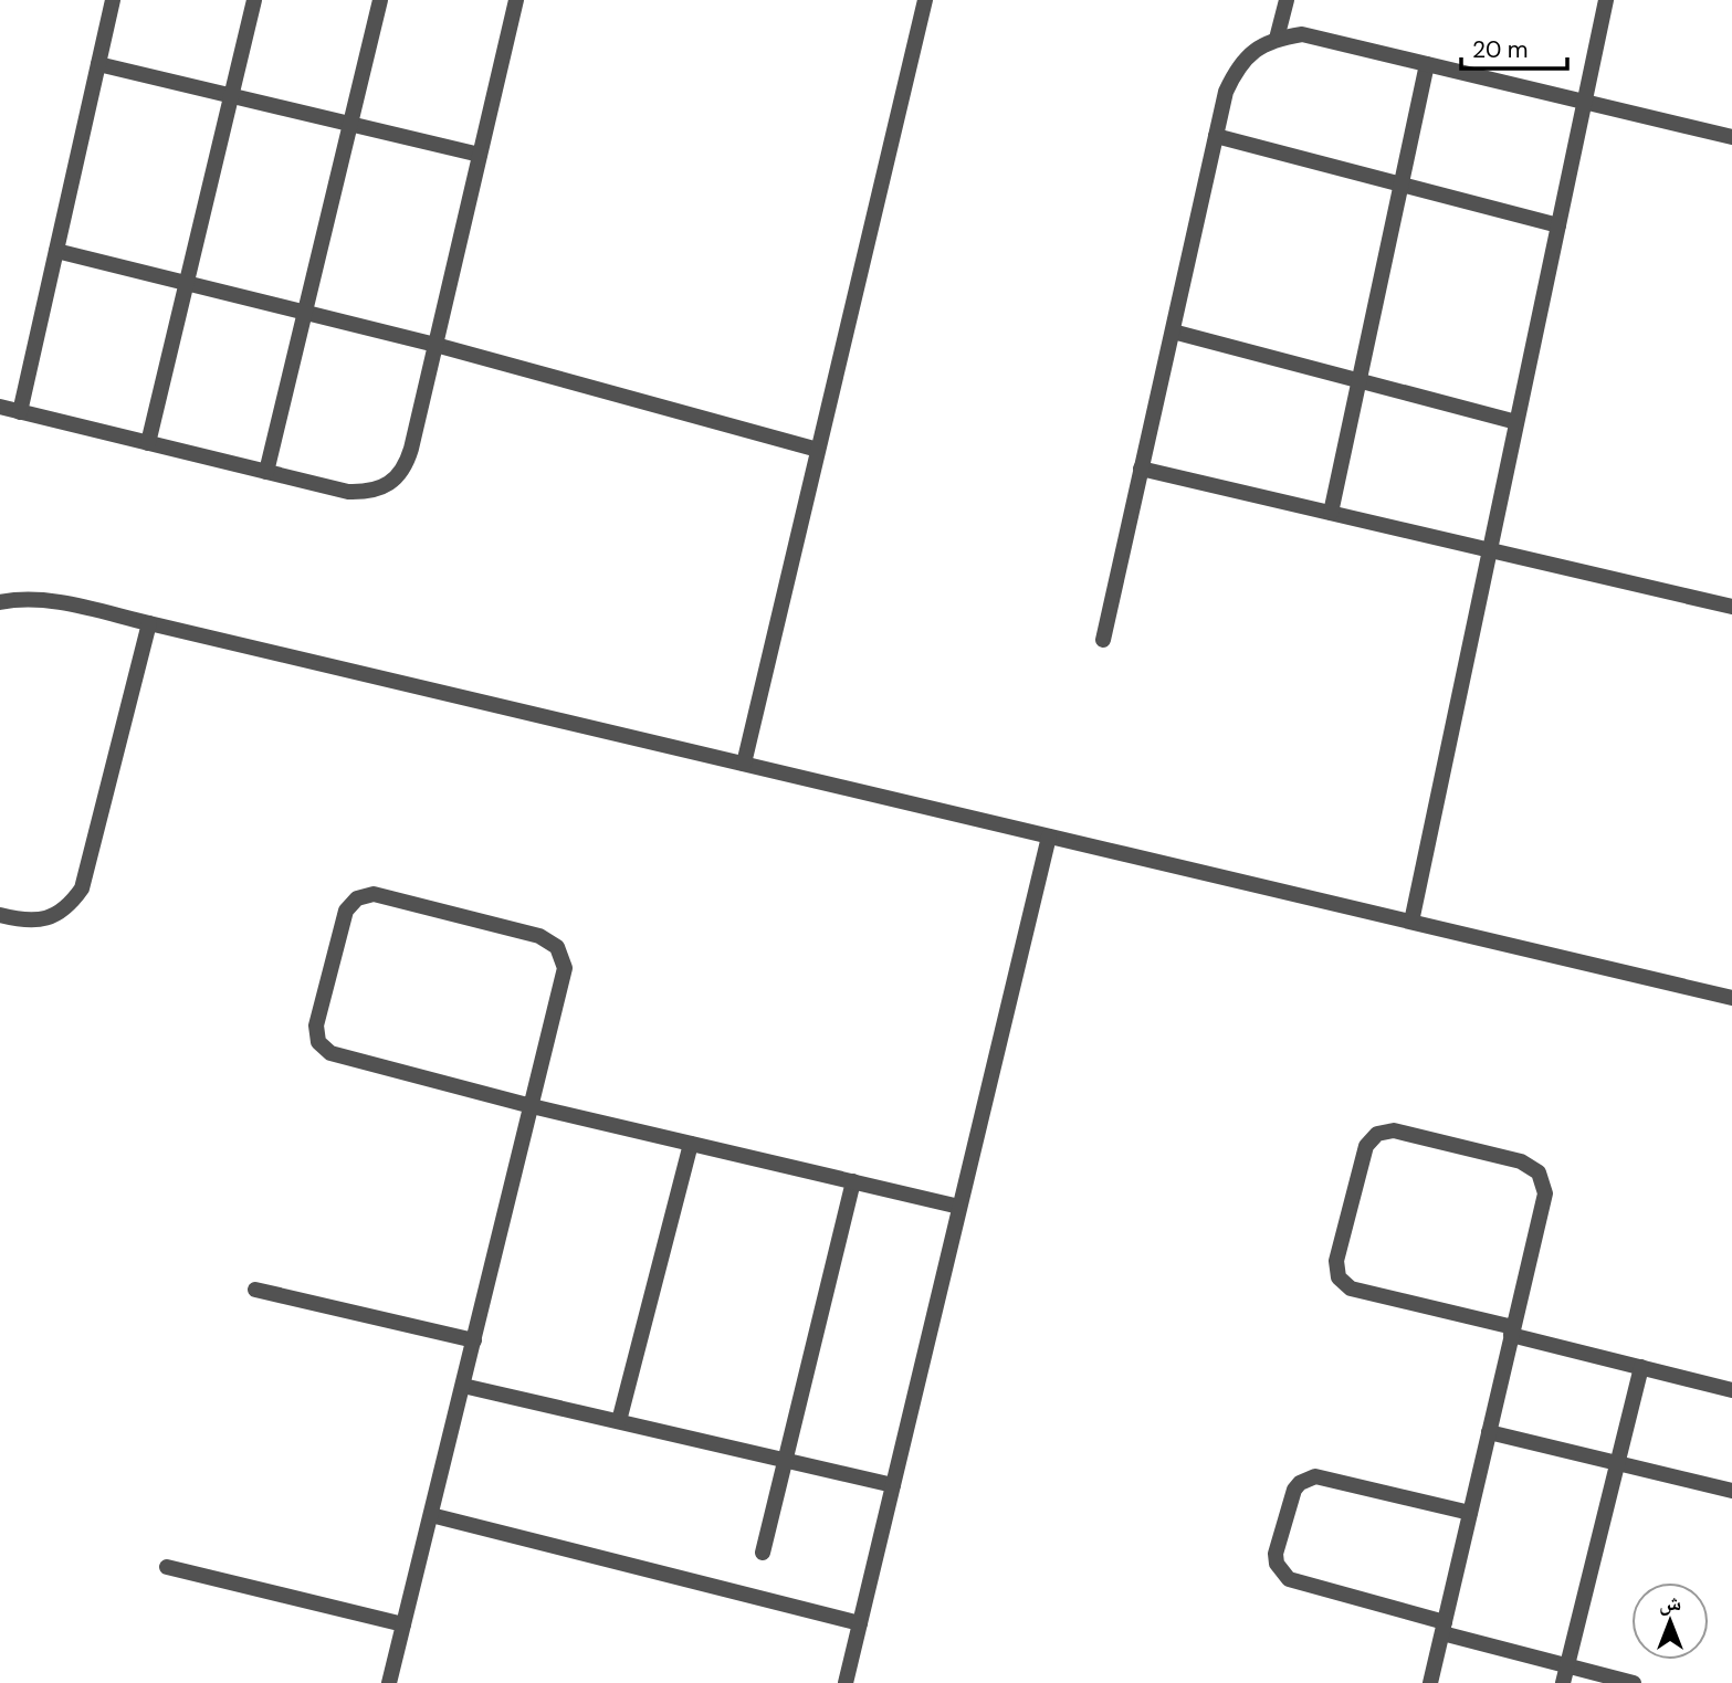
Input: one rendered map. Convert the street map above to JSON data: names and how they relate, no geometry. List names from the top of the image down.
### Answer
{
  "scale_bar": "20 m",
  "north": "top"
}
